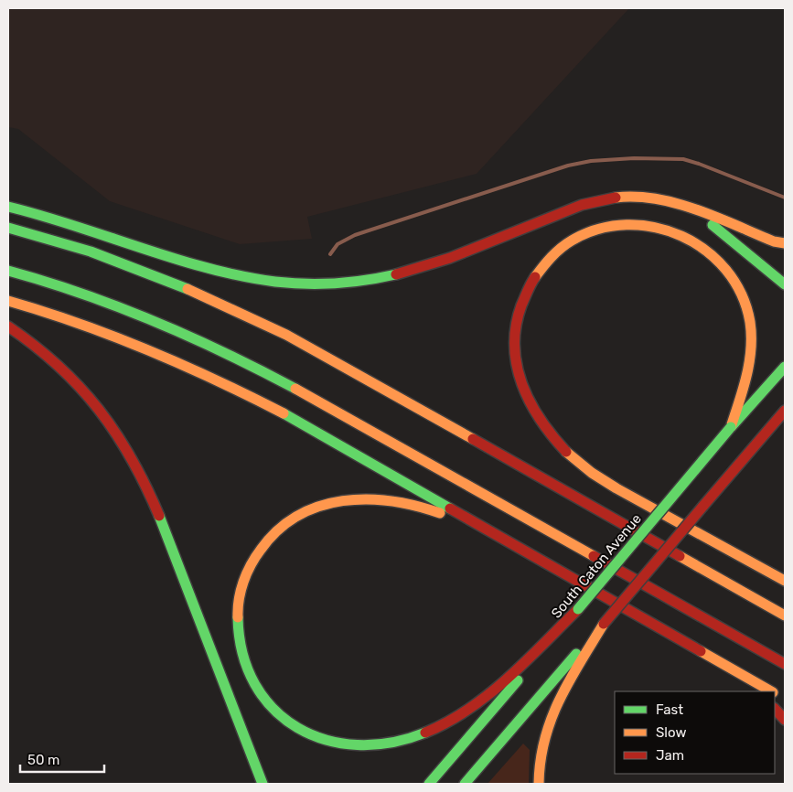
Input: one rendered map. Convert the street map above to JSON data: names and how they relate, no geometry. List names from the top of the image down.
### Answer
{
  "streets": {
    "main road": ["South Caton Avenue"]
  },
  "legend": ["Fast", "Slow", "Jam"],
  "scale_bar": "50 m"
}
